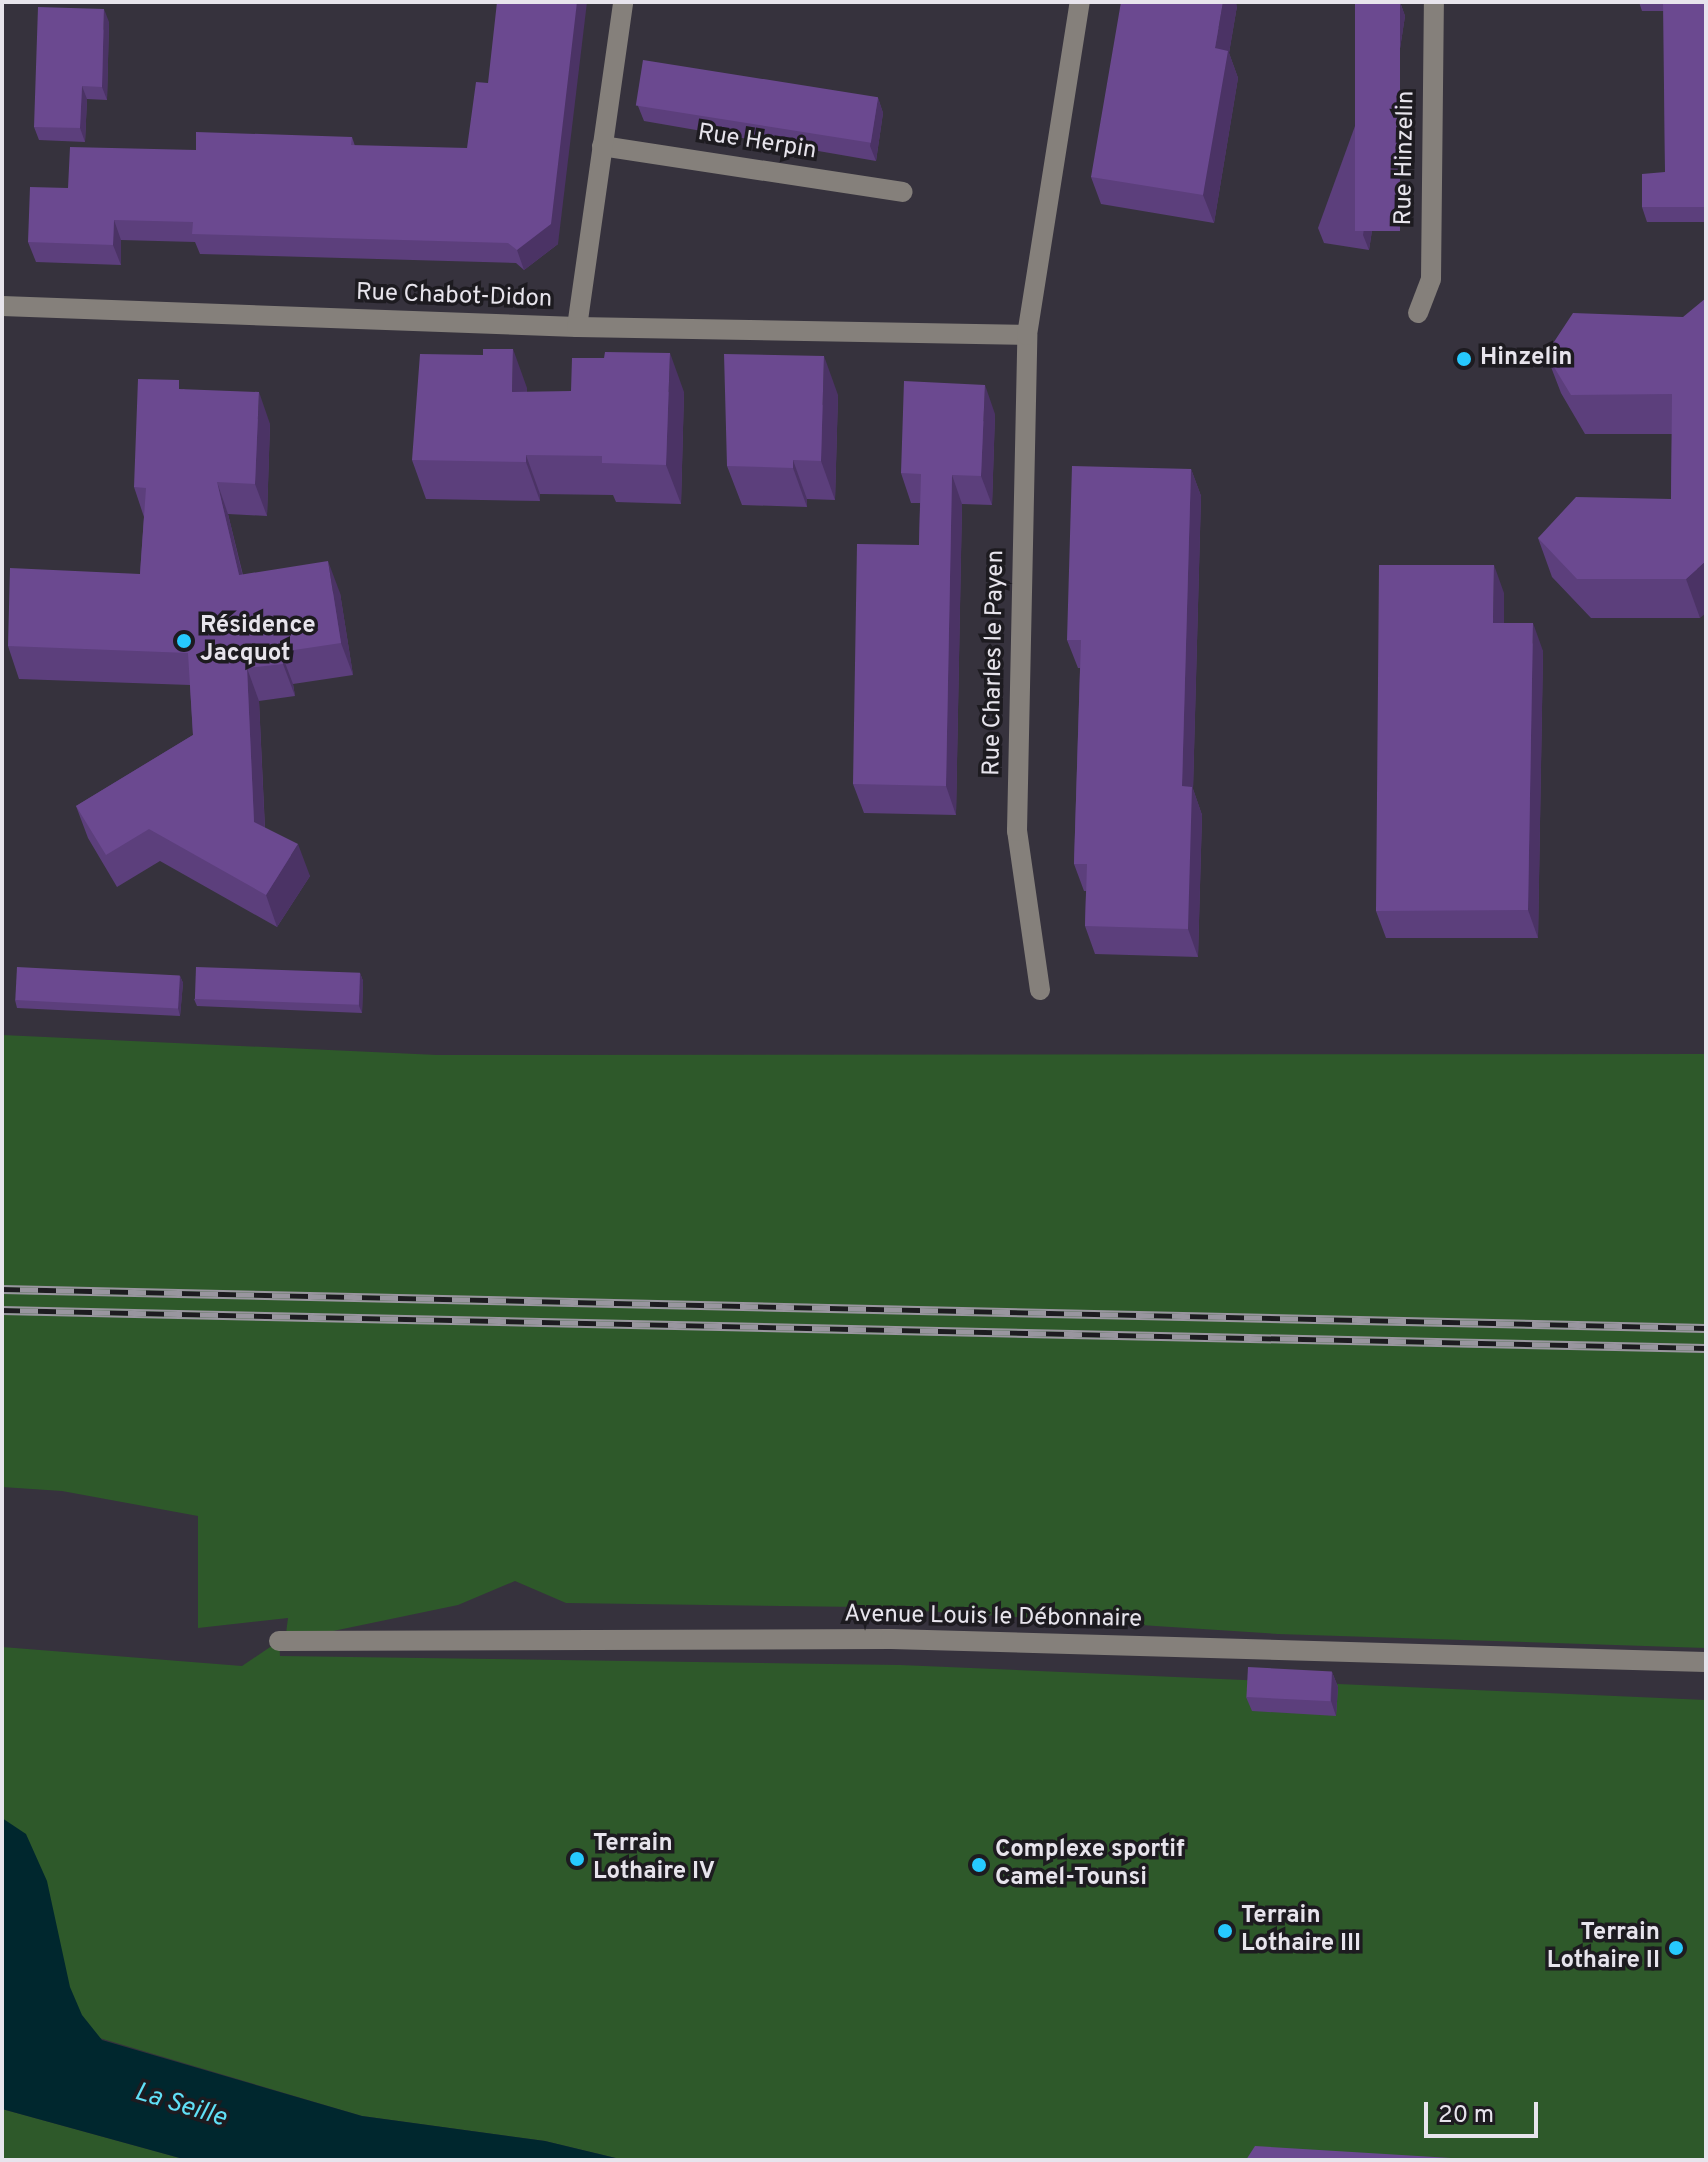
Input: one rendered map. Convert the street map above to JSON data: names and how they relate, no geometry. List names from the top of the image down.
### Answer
{
  "streets": {
    "street": [
      "Rue Herpin",
      "Rue Hinzelin",
      "Rue Chabot-Didon",
      "Rue Charles le Payen",
      "Avenue Louis le Débonnaire"
    ]
  },
  "crossings": [
    ["Rue Herpin", "Rue Chabot-Didon"]
  ],
  "water": ["La Seille"],
  "places": [
    "Hinzelin",
    "Résidence Jacquot",
    "Terrain Lothaire IV",
    "Complexe sportif Camel-Tounsi",
    "Terrain Lothaire III",
    "Terrain Lothaire II"
  ],
  "scale_bar": "20 m"
}
